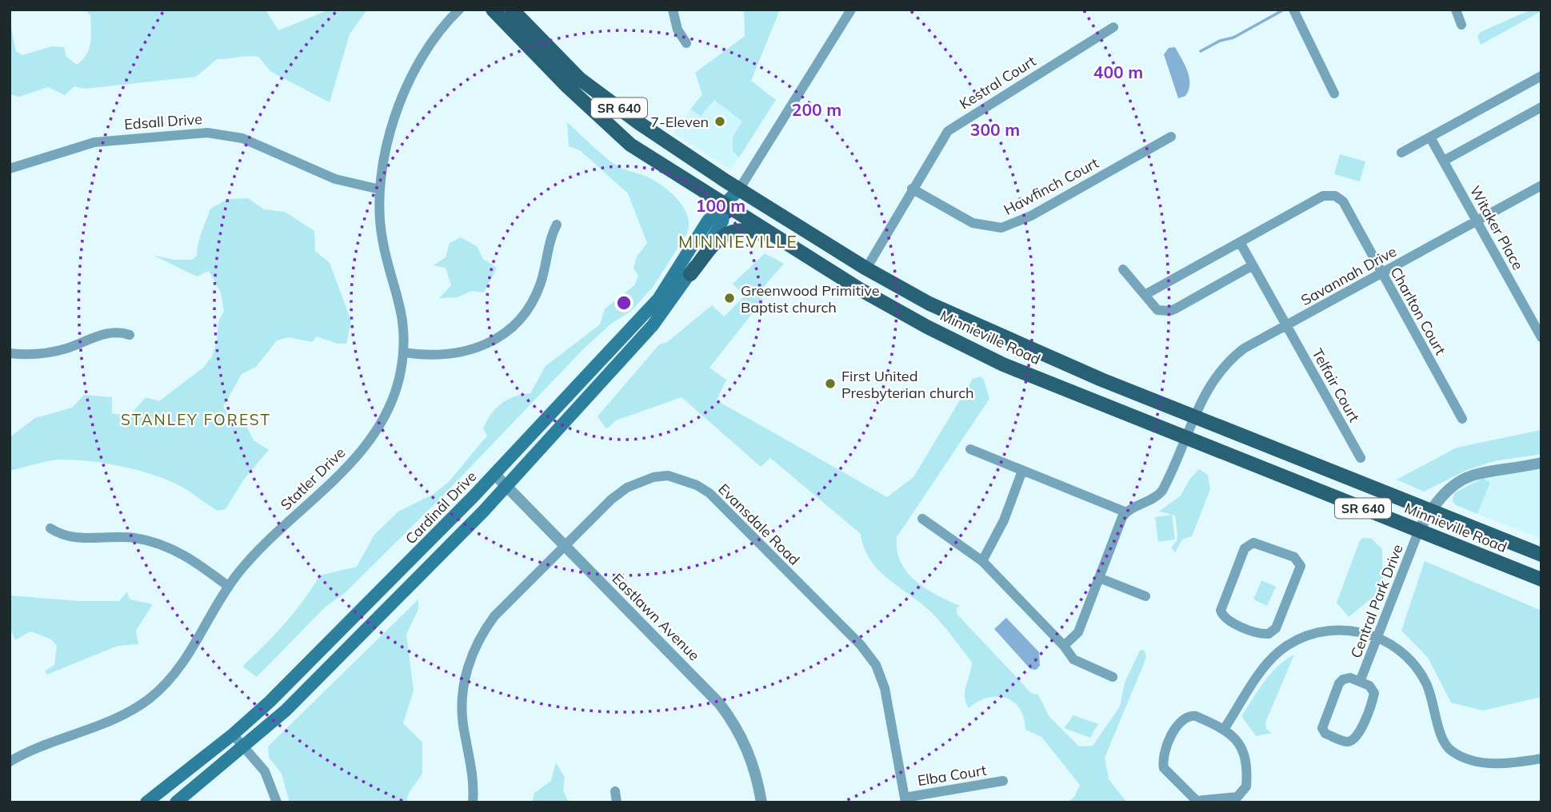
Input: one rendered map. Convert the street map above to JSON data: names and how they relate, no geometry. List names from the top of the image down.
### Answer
{
  "streets": {
    "main road": ["SR 640", "Minnieville Road", "Cardinal Drive"],
    "street": [
      "Kestral Court",
      "Edsall Drive",
      "Hawfinch Court",
      "Witaker Place",
      "Savannah Drive",
      "Charlton Court",
      "Telfair Court",
      "Statler Drive",
      "Evansdale Road",
      "Central Park Drive",
      "Eastlawn Avenue",
      "Elba Court"
    ]
  },
  "crossings": [
    ["Kestral Court", "Hawfinch Court"],
    ["Kestral Court", "Minnieville Road"],
    ["Edsall Drive", "Statler Drive"],
    ["Witaker Place", "Savannah Drive"],
    ["Savannah Drive", "Charlton Court"],
    ["Savannah Drive", "Minnieville Road"],
    ["Savannah Drive", "Telfair Court"],
    ["Minnieville Road", "Cardinal Drive"],
    ["Minnieville Road", "Central Park Drive"],
    ["Cardinal Drive", "Eastlawn Avenue"],
    ["Evansdale Road", "Eastlawn Avenue"],
    ["Evansdale Road", "Elba Court"]
  ],
  "districts": ["MINNIEVILLE", "STANLEY FOREST"],
  "places": ["7-Eleven", "Greenwood Primitive Baptist church", "First United Presbyterian church"],
  "rings": [
    "400 m",
    "200 m",
    "300 m",
    "100 m"
  ]
}
